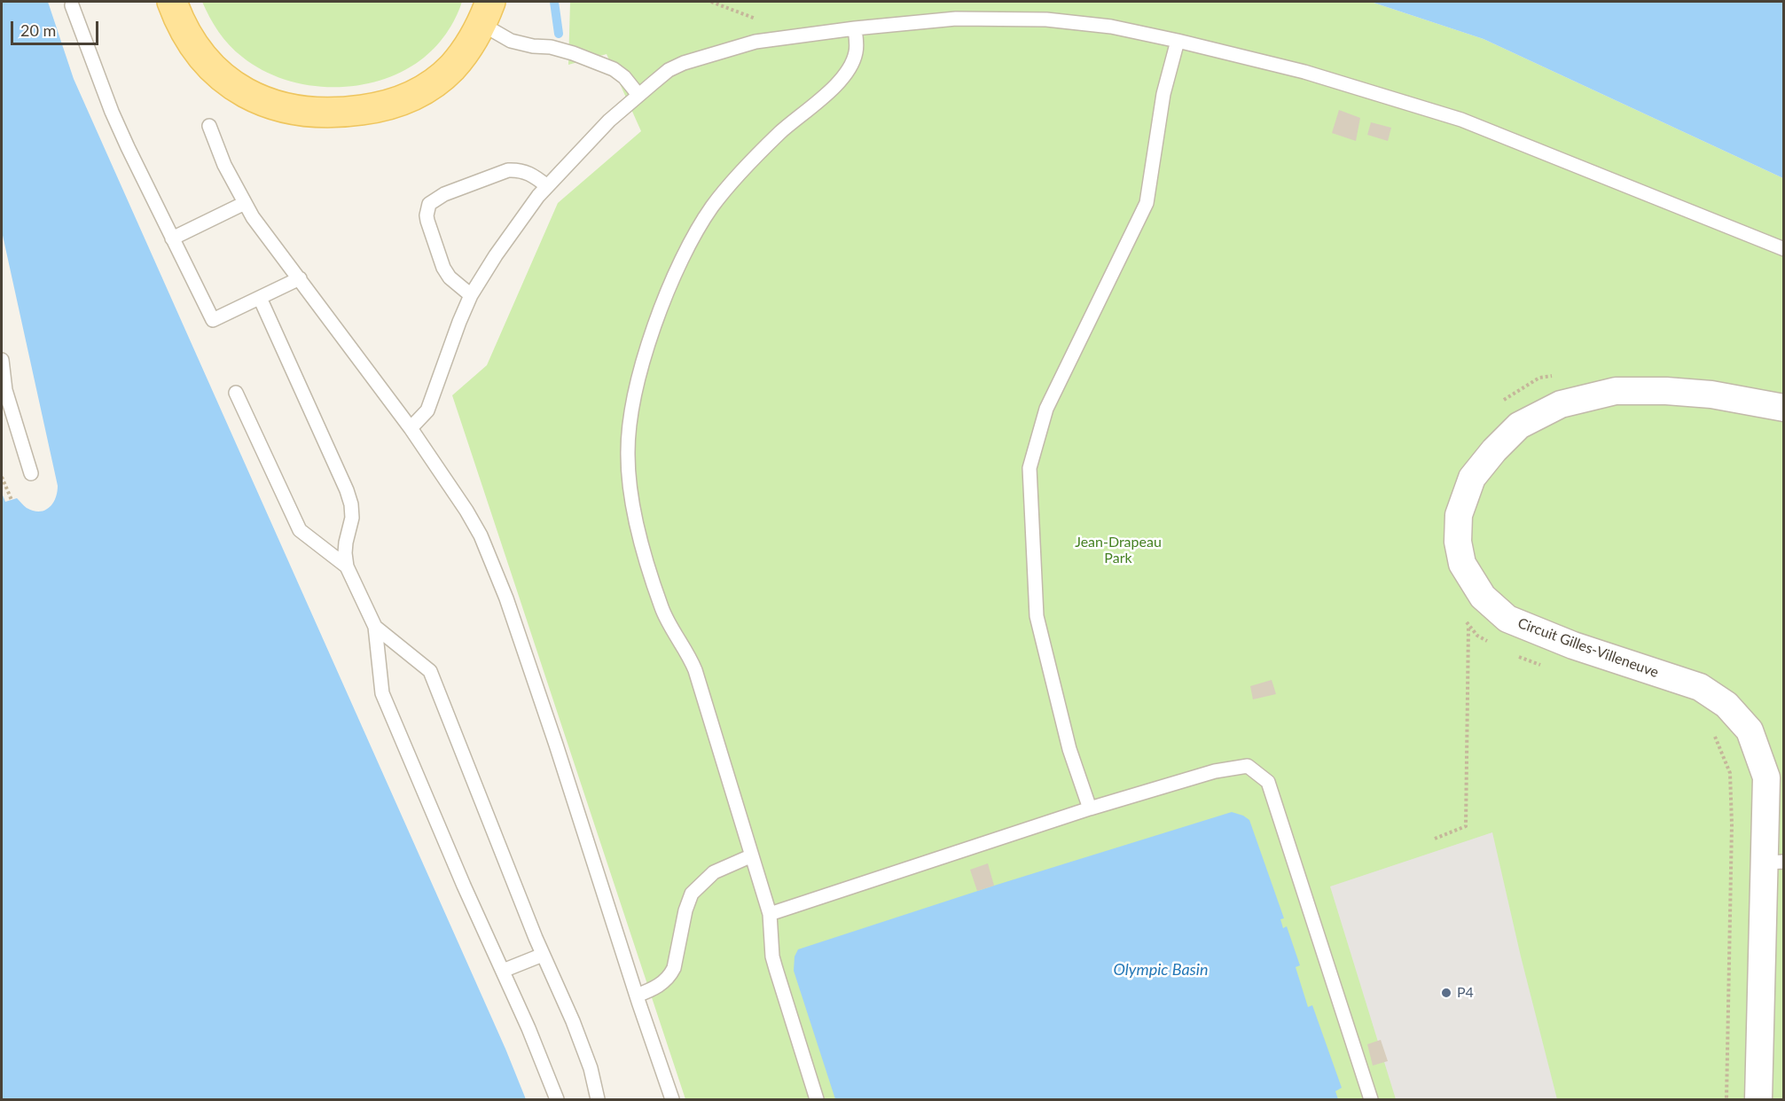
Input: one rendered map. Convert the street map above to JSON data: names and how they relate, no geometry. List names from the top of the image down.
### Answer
{
  "streets": {
    "street": ["Circuit Gilles-Villeneuve"]
  },
  "water": ["Olympic Basin"],
  "parks": ["Jean-Drapeau Park"],
  "places": ["P4"],
  "scale_bar": "20 m"
}
